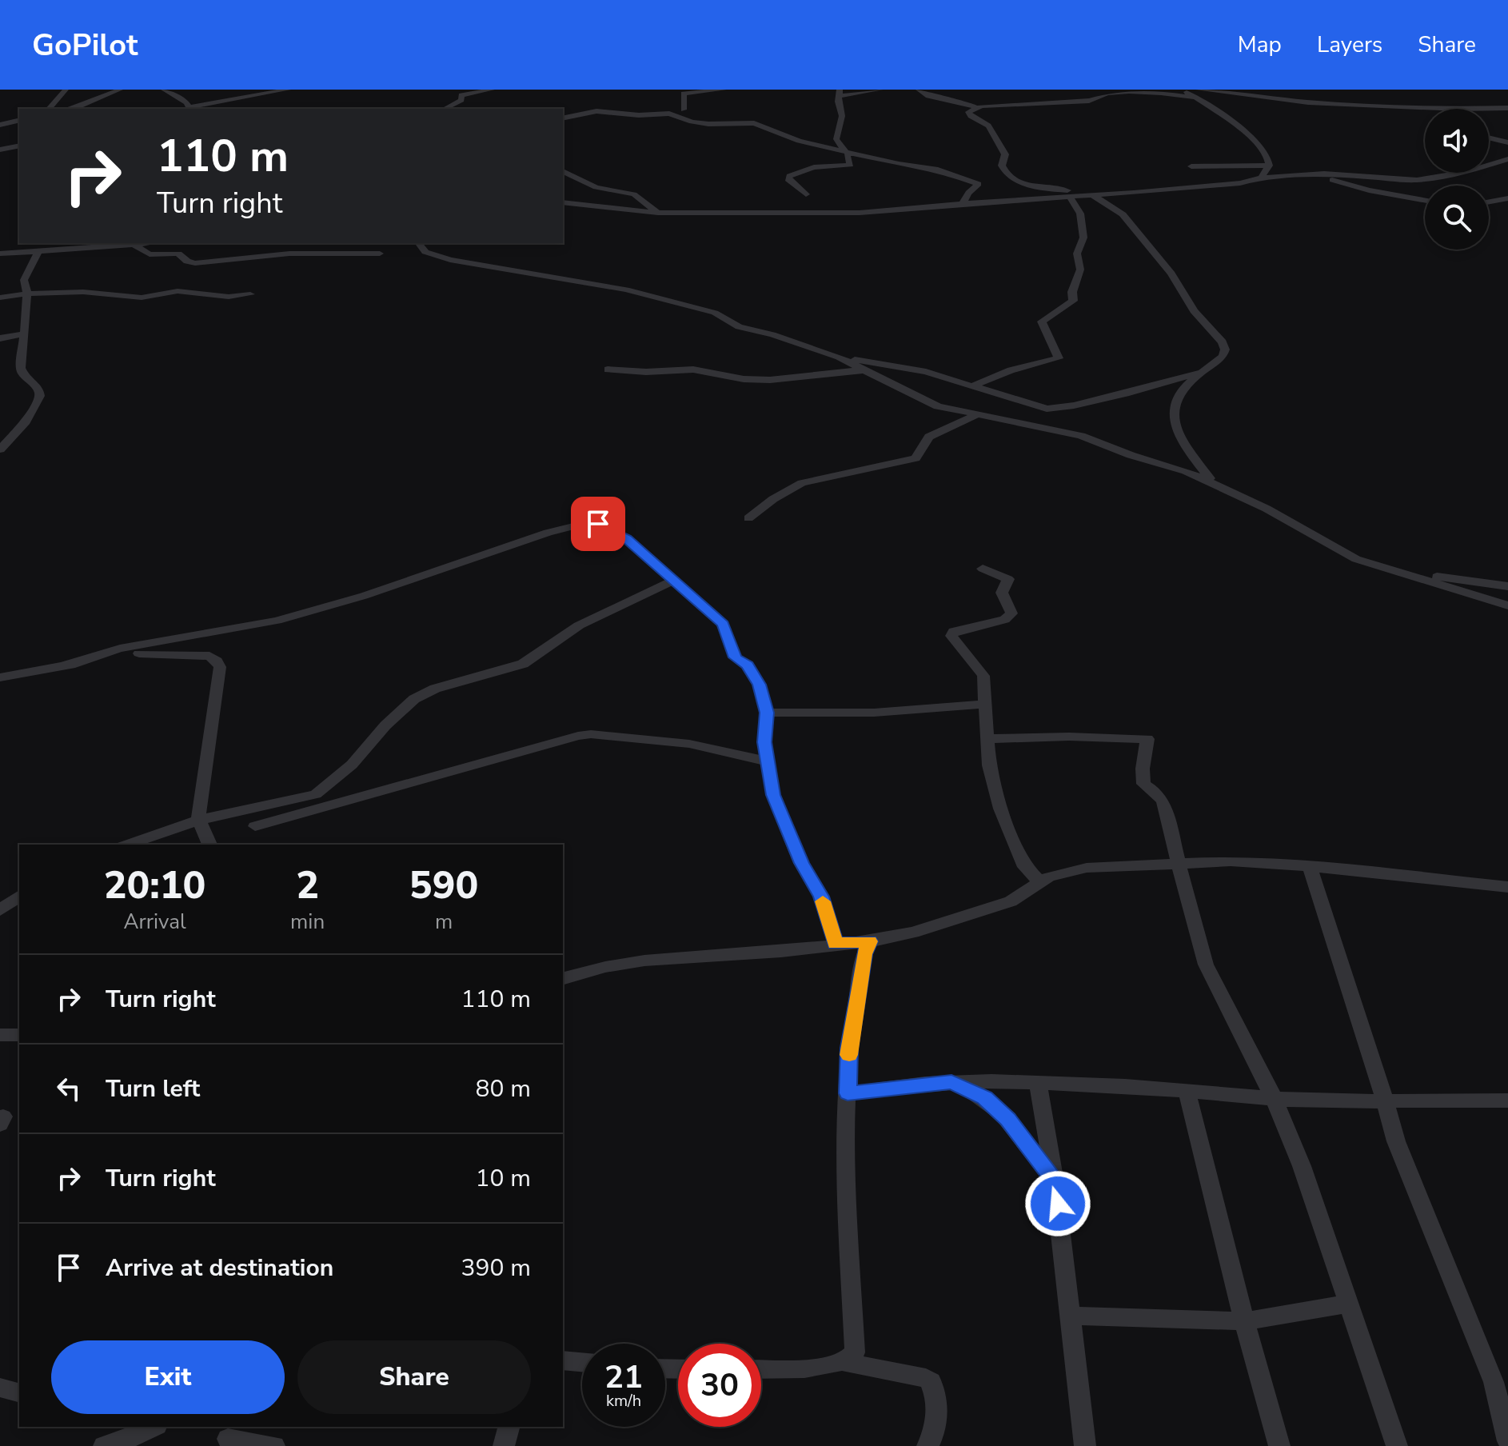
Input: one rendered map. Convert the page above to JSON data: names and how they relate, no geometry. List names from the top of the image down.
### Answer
{
  "page": {
    "header": "GoPilot",
    "nav": ["Map", "Layers", "Share"],
    "turn": ["110 m", "Turn right"],
    "eta": [
      "20:10",
      "Arrival",
      "2",
      "min",
      "590",
      "m"
    ],
    "list": [
      {
        "name": "Turn right",
        "value": "110 m"
      },
      {
        "name": "Turn left",
        "value": "80 m"
      },
      {
        "name": "Turn right",
        "value": "10 m"
      },
      {
        "name": "Arrive at destination",
        "value": "390 m"
      }
    ],
    "buttons": ["Exit", "Share"],
    "speed": "21 km/h",
    "limit": "30"
  }
}
